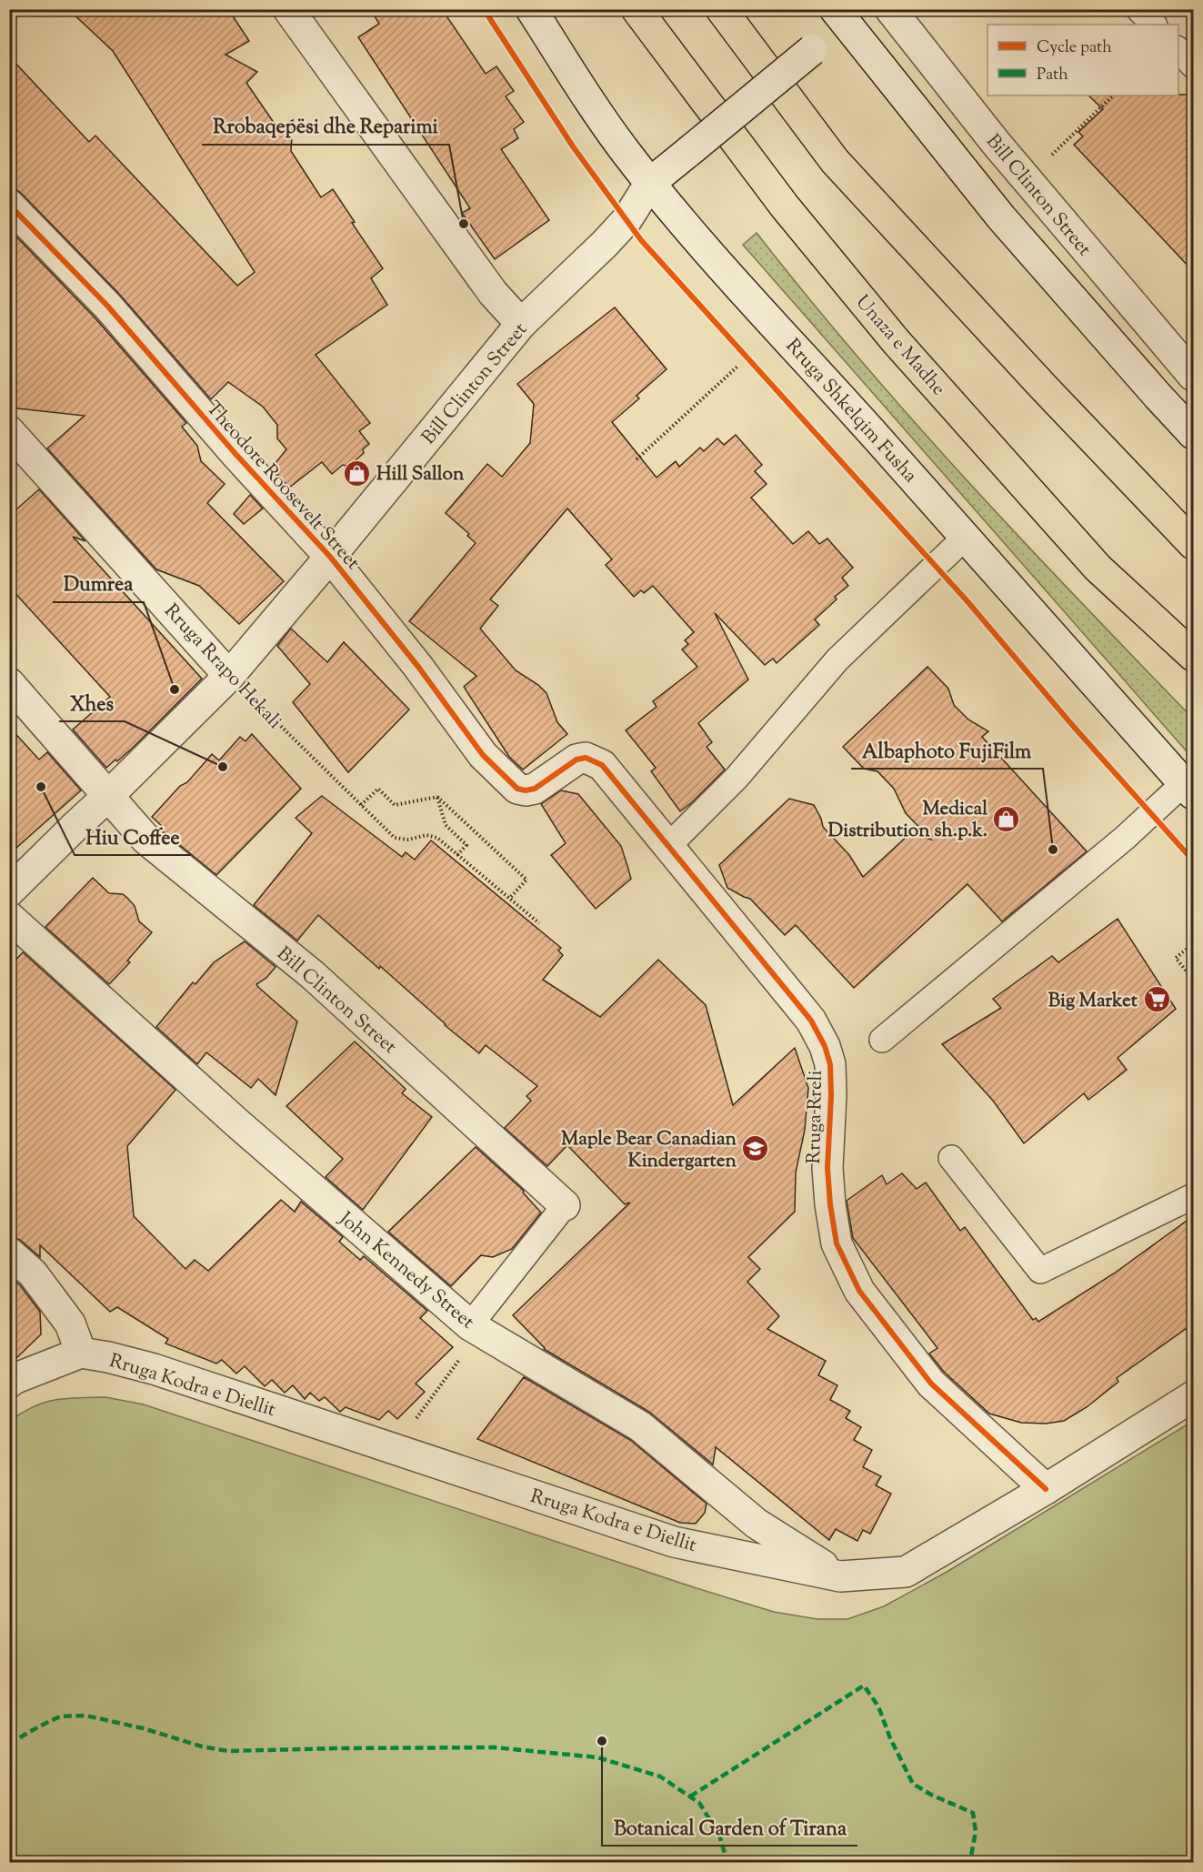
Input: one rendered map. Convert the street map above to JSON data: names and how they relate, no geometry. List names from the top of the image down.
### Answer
{
  "streets": {
    "highway": ["Unaza e Madhe"],
    "street": [
      "Bill Clinton Street",
      "Rruga Shkelqim Fusha",
      "Theodore Roosevelt Street",
      "Rruga Rrapo Hekali",
      "Rruga Rreli",
      "John Kennedy Street",
      "Rruga Kodra e Diellit"
    ]
  },
  "crossings": [
    ["Bill Clinton Street", "Rruga Shkelqim Fusha"],
    ["Bill Clinton Street", "Theodore Roosevelt Street"],
    ["Bill Clinton Street", "Rruga Rrapo Hekali"],
    ["Theodore Roosevelt Street", "Rruga Rreli"],
    ["Rruga Rreli", "Rruga Kodra e Diellit"],
    ["John Kennedy Street", "Rruga Kodra e Diellit"]
  ],
  "places": {
    "other": [
      "Rrobaqepësi dhe Reparimi",
      "Dumrea",
      "Xhes",
      "Hiu Coffee",
      "Albaphoto FujiFilm",
      "Botanical Garden of Tirana"
    ],
    "shop": ["Hill Sallon", "Medical Distribution sh.p.k."],
    "supermarket": ["Big Market"],
    "school or university": ["Maple Bear Canadian Kindergarten"]
  },
  "legend": ["Cycle path", "Path"]
}
